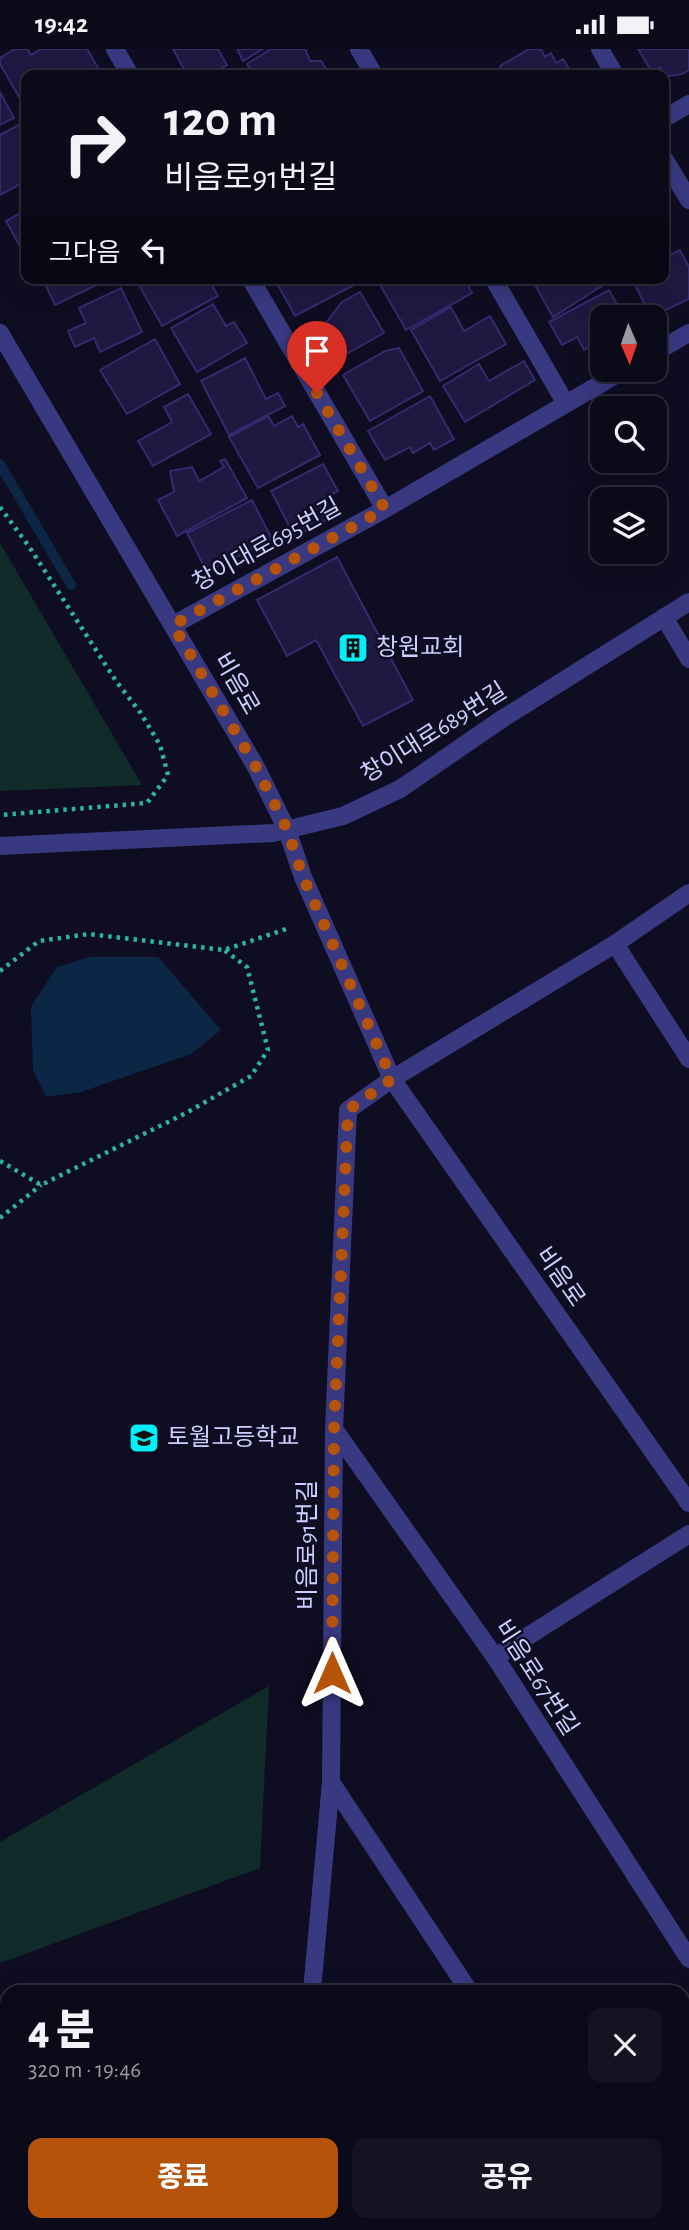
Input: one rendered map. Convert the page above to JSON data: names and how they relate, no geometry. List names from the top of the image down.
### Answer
{
  "streets": {
    "street": [
      "창이대로695번길",
      "비음로",
      "창이대로689번길",
      "비음로91번길",
      "비음로67번길"
    ]
  },
  "crossings": [
    ["창이대로695번길", "비음로"],
    ["비음로", "창이대로689번길"],
    ["비음로", "비음로91번길"],
    ["비음로91번길", "비음로67번길"]
  ],
  "places": {
    "building": ["창원교회"],
    "school or university": ["토월고등학교"]
  },
  "north": "bottom",
  "page": {
    "status": "19:42",
    "turn": ["120 m", "비음로91번길"],
    "then": "그다음",
    "heading": ["4 분", "320 m · 19:46"],
    "buttons": ["종료", "공유"]
  }
}
